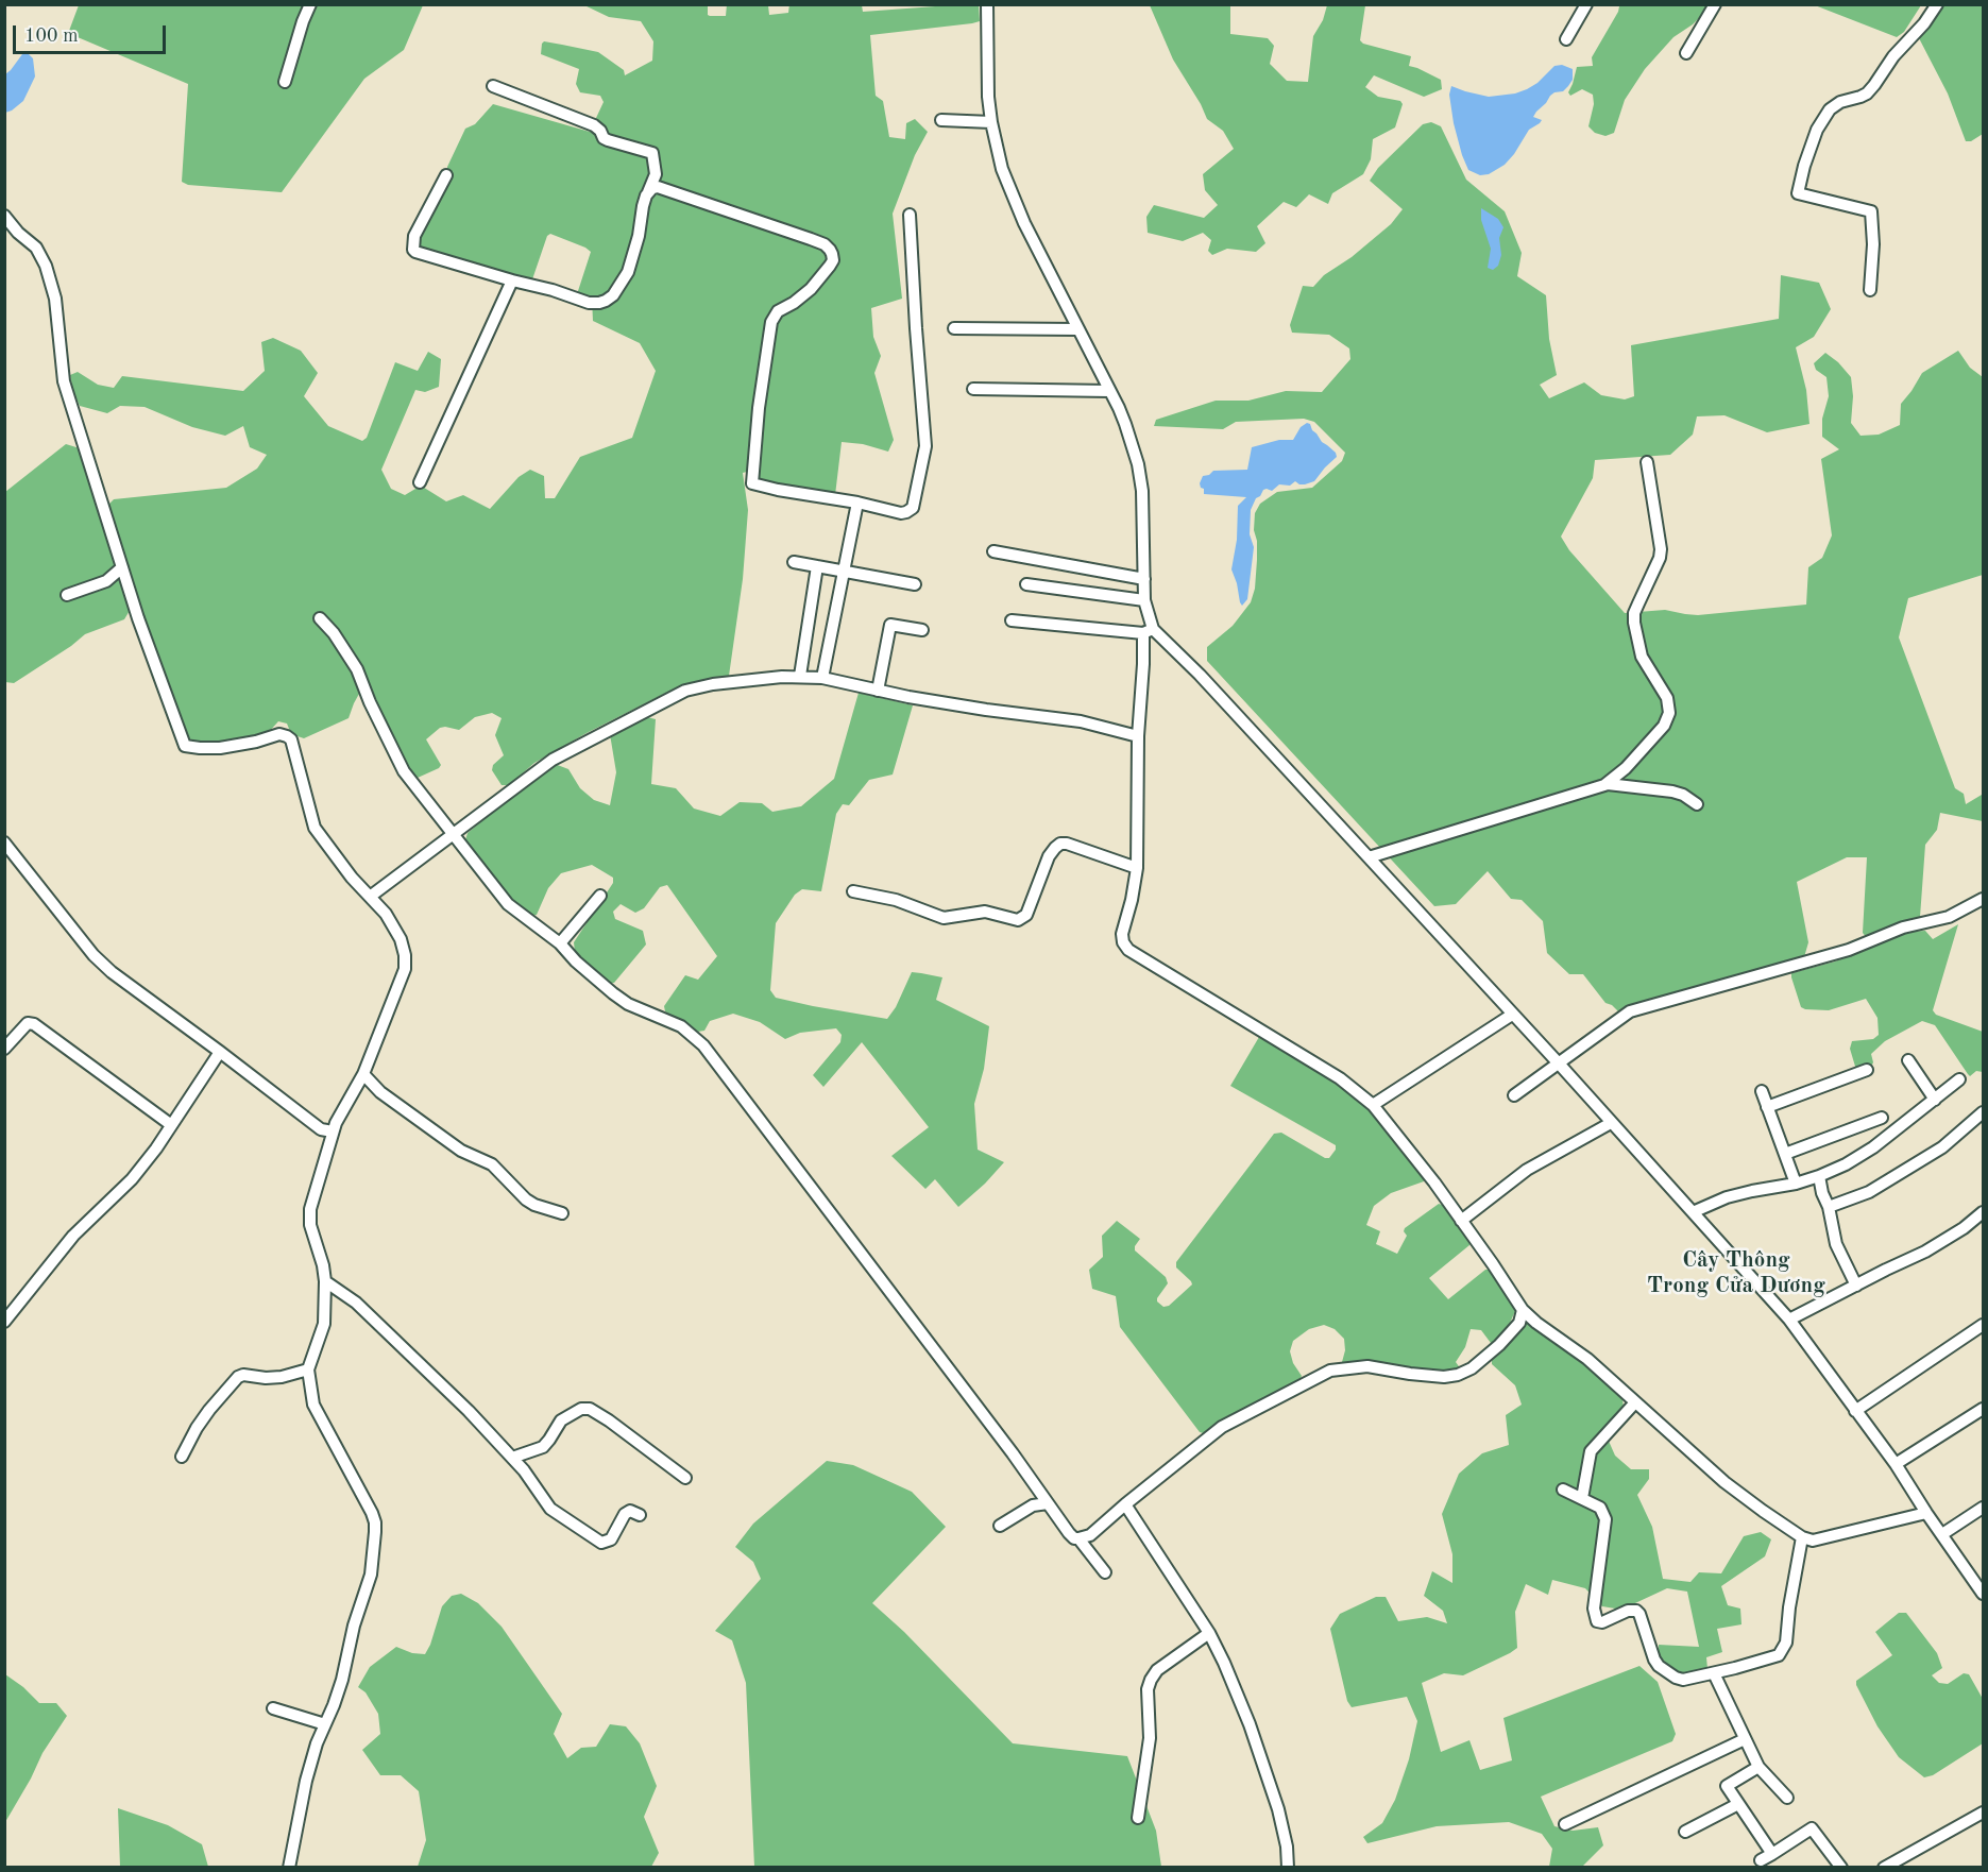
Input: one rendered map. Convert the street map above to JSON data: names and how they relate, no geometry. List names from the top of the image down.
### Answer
{
  "districts": ["Cây Thông Trong Cửa Dương"],
  "scale_bar": "100 m"
}
